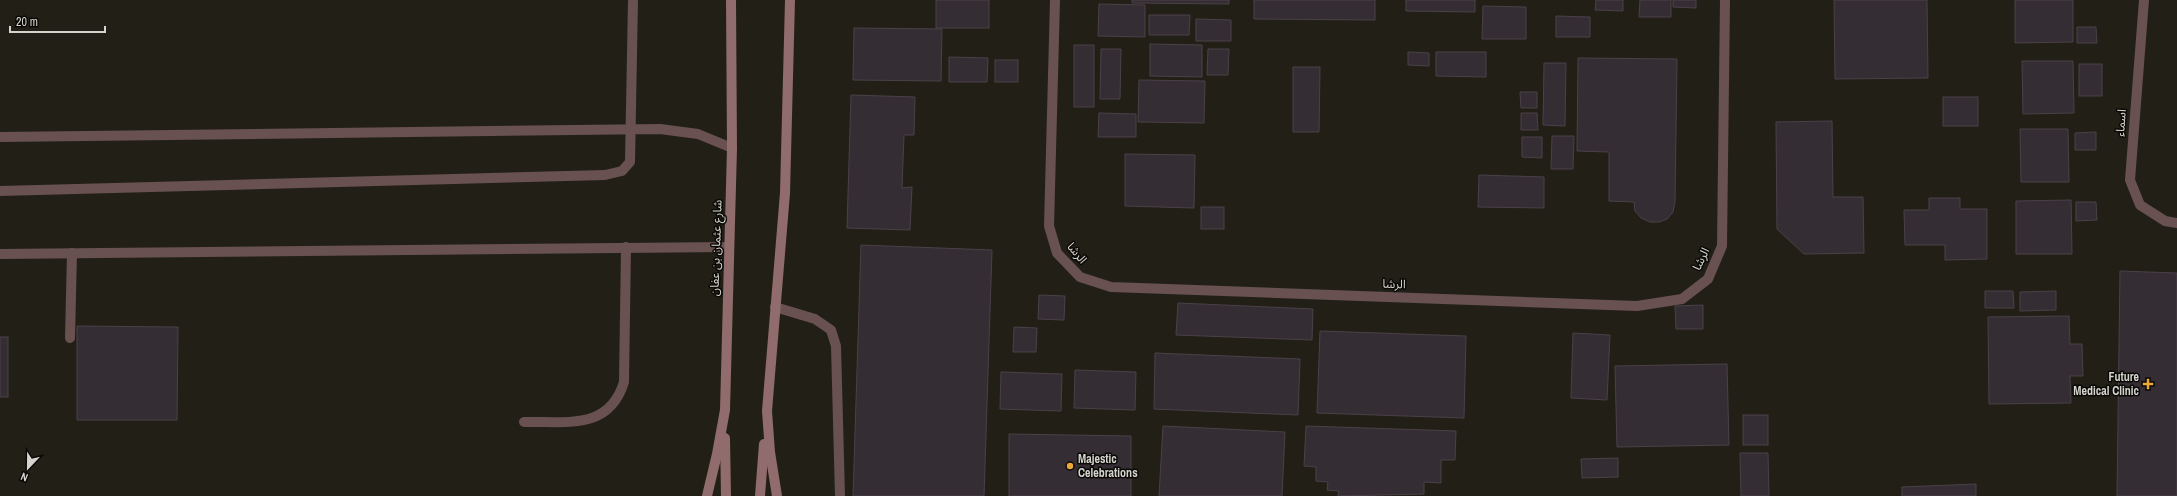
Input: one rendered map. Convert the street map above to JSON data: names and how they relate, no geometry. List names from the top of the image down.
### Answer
{
  "streets": {
    "street": ["اسماء", "شارع عثمان بن عفان", "الرشا"]
  },
  "places": {
    "health": ["Future Medical Clinic"],
    "other": ["Majestic Celebrations"]
  },
  "scale_bar": "20 m",
  "north": "bottom"
}
